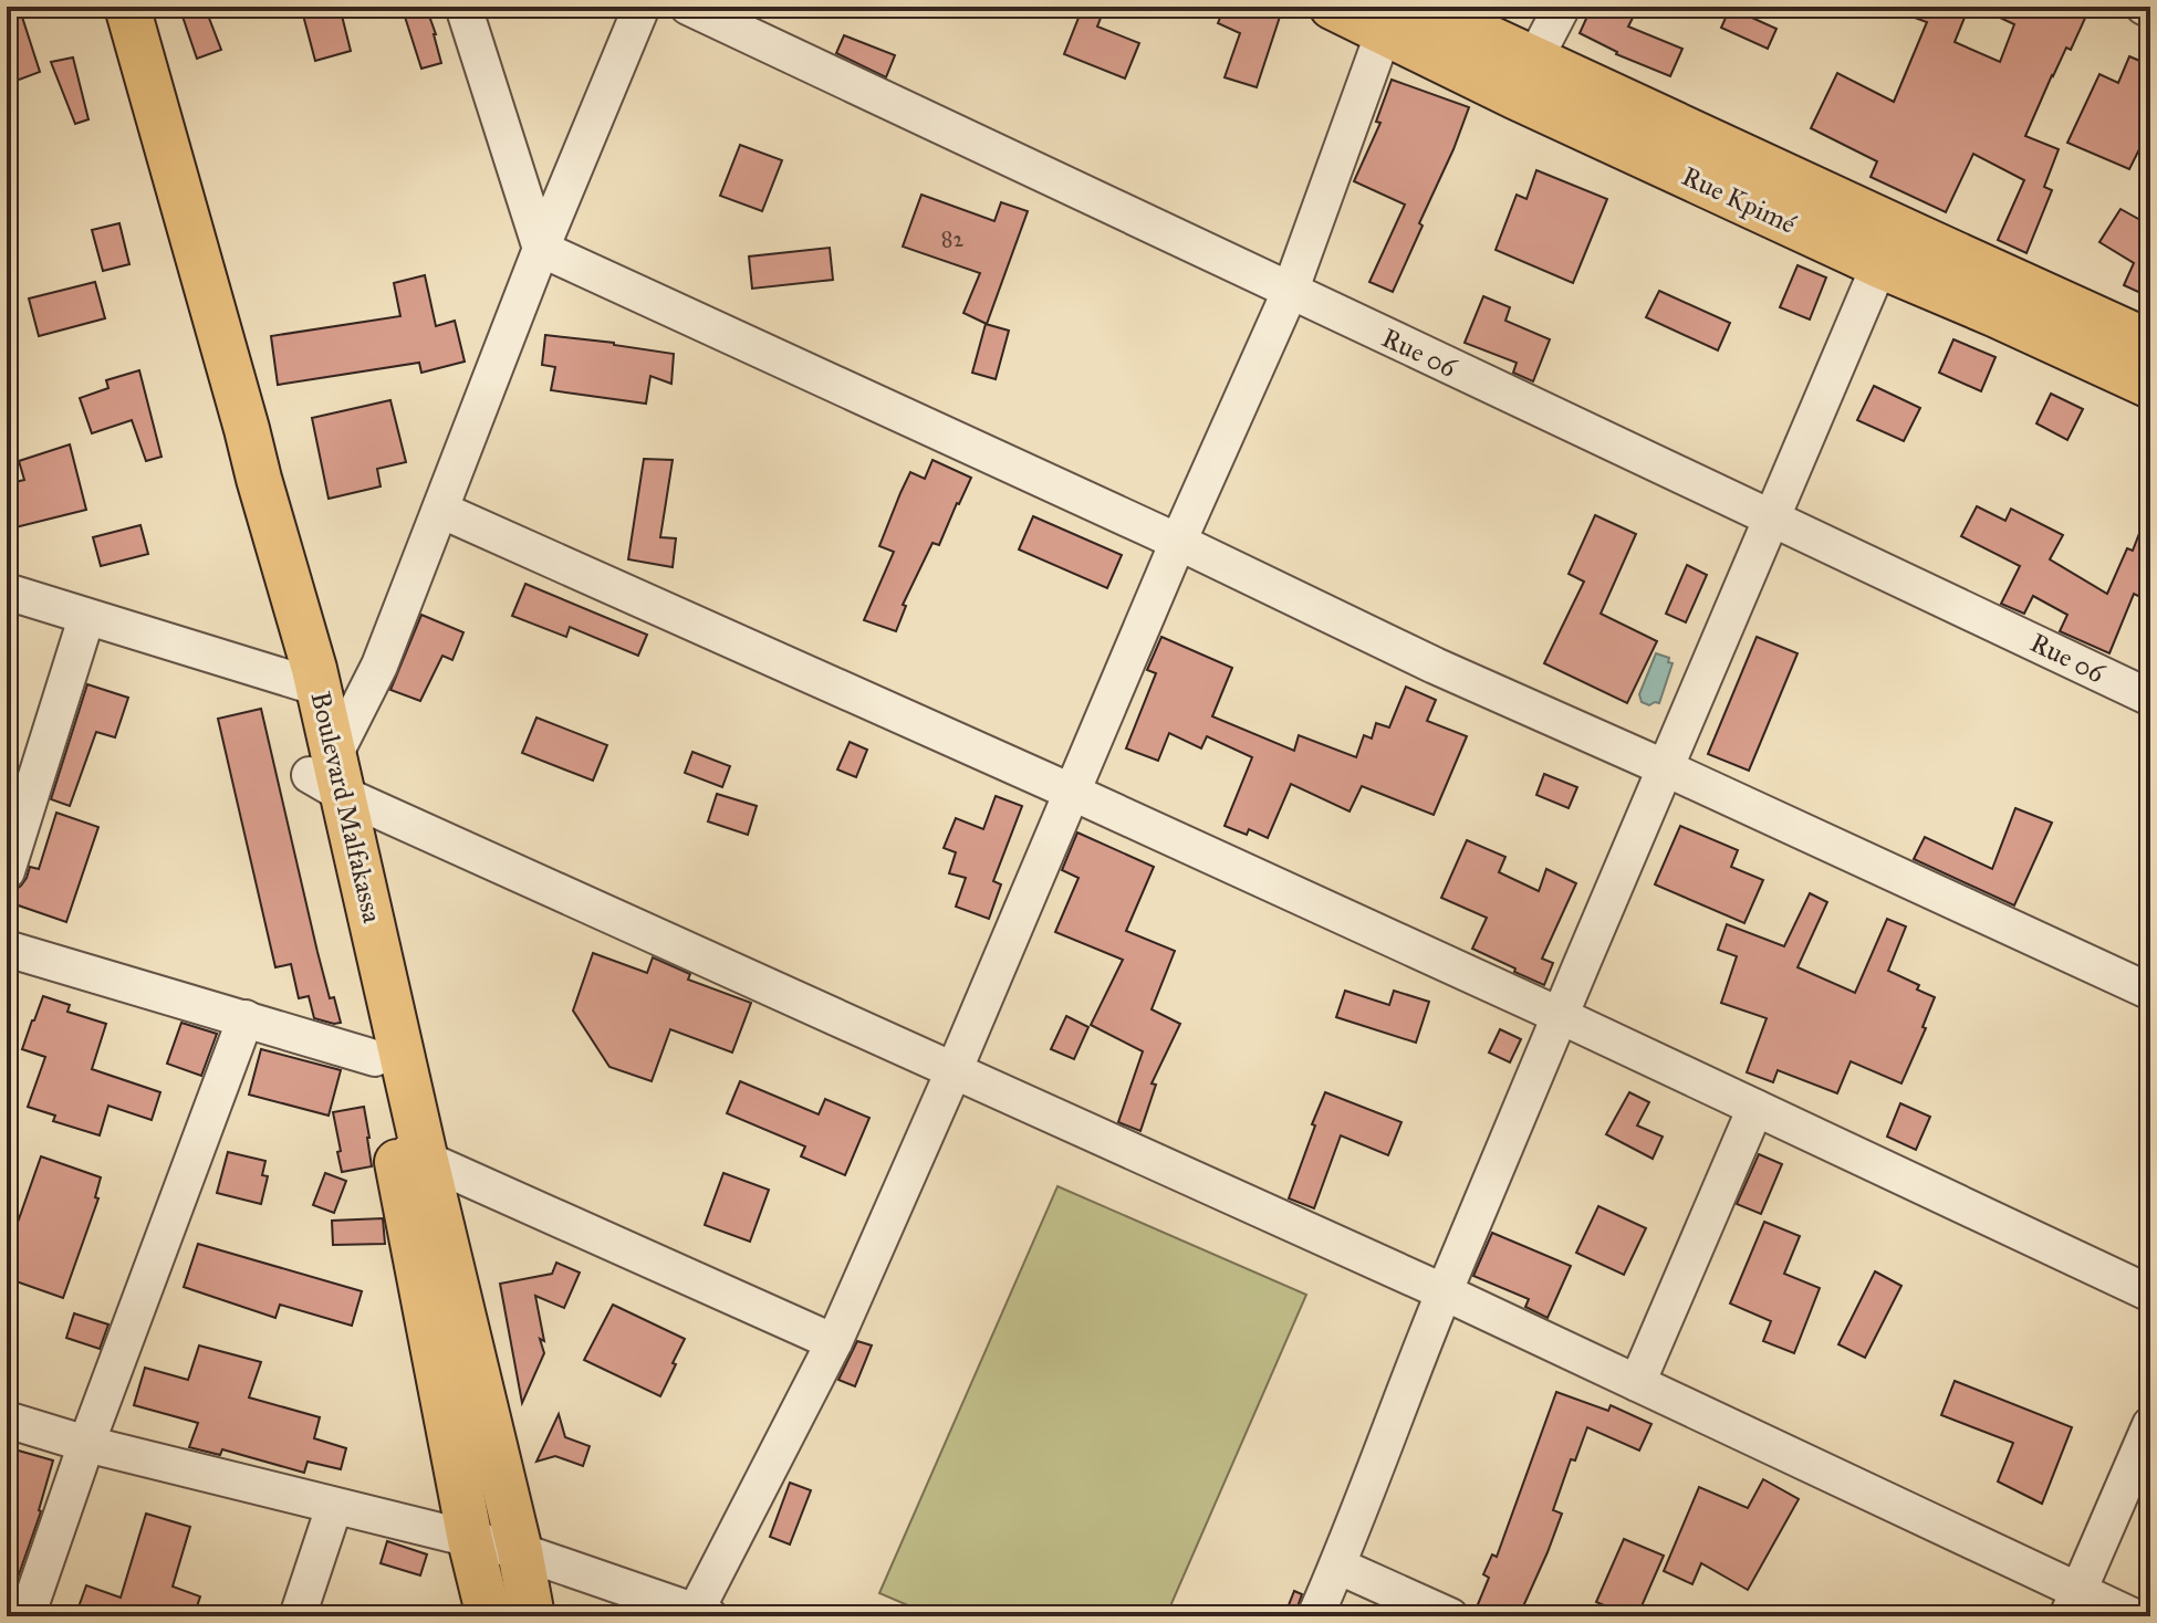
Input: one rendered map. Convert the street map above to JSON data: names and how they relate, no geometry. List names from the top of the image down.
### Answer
{
  "streets": {
    "main road": ["Rue Kpimé", "Boulevard Malfakassa"],
    "street": ["Rue 06"]
  },
  "house_numbers": ["82"]
}
